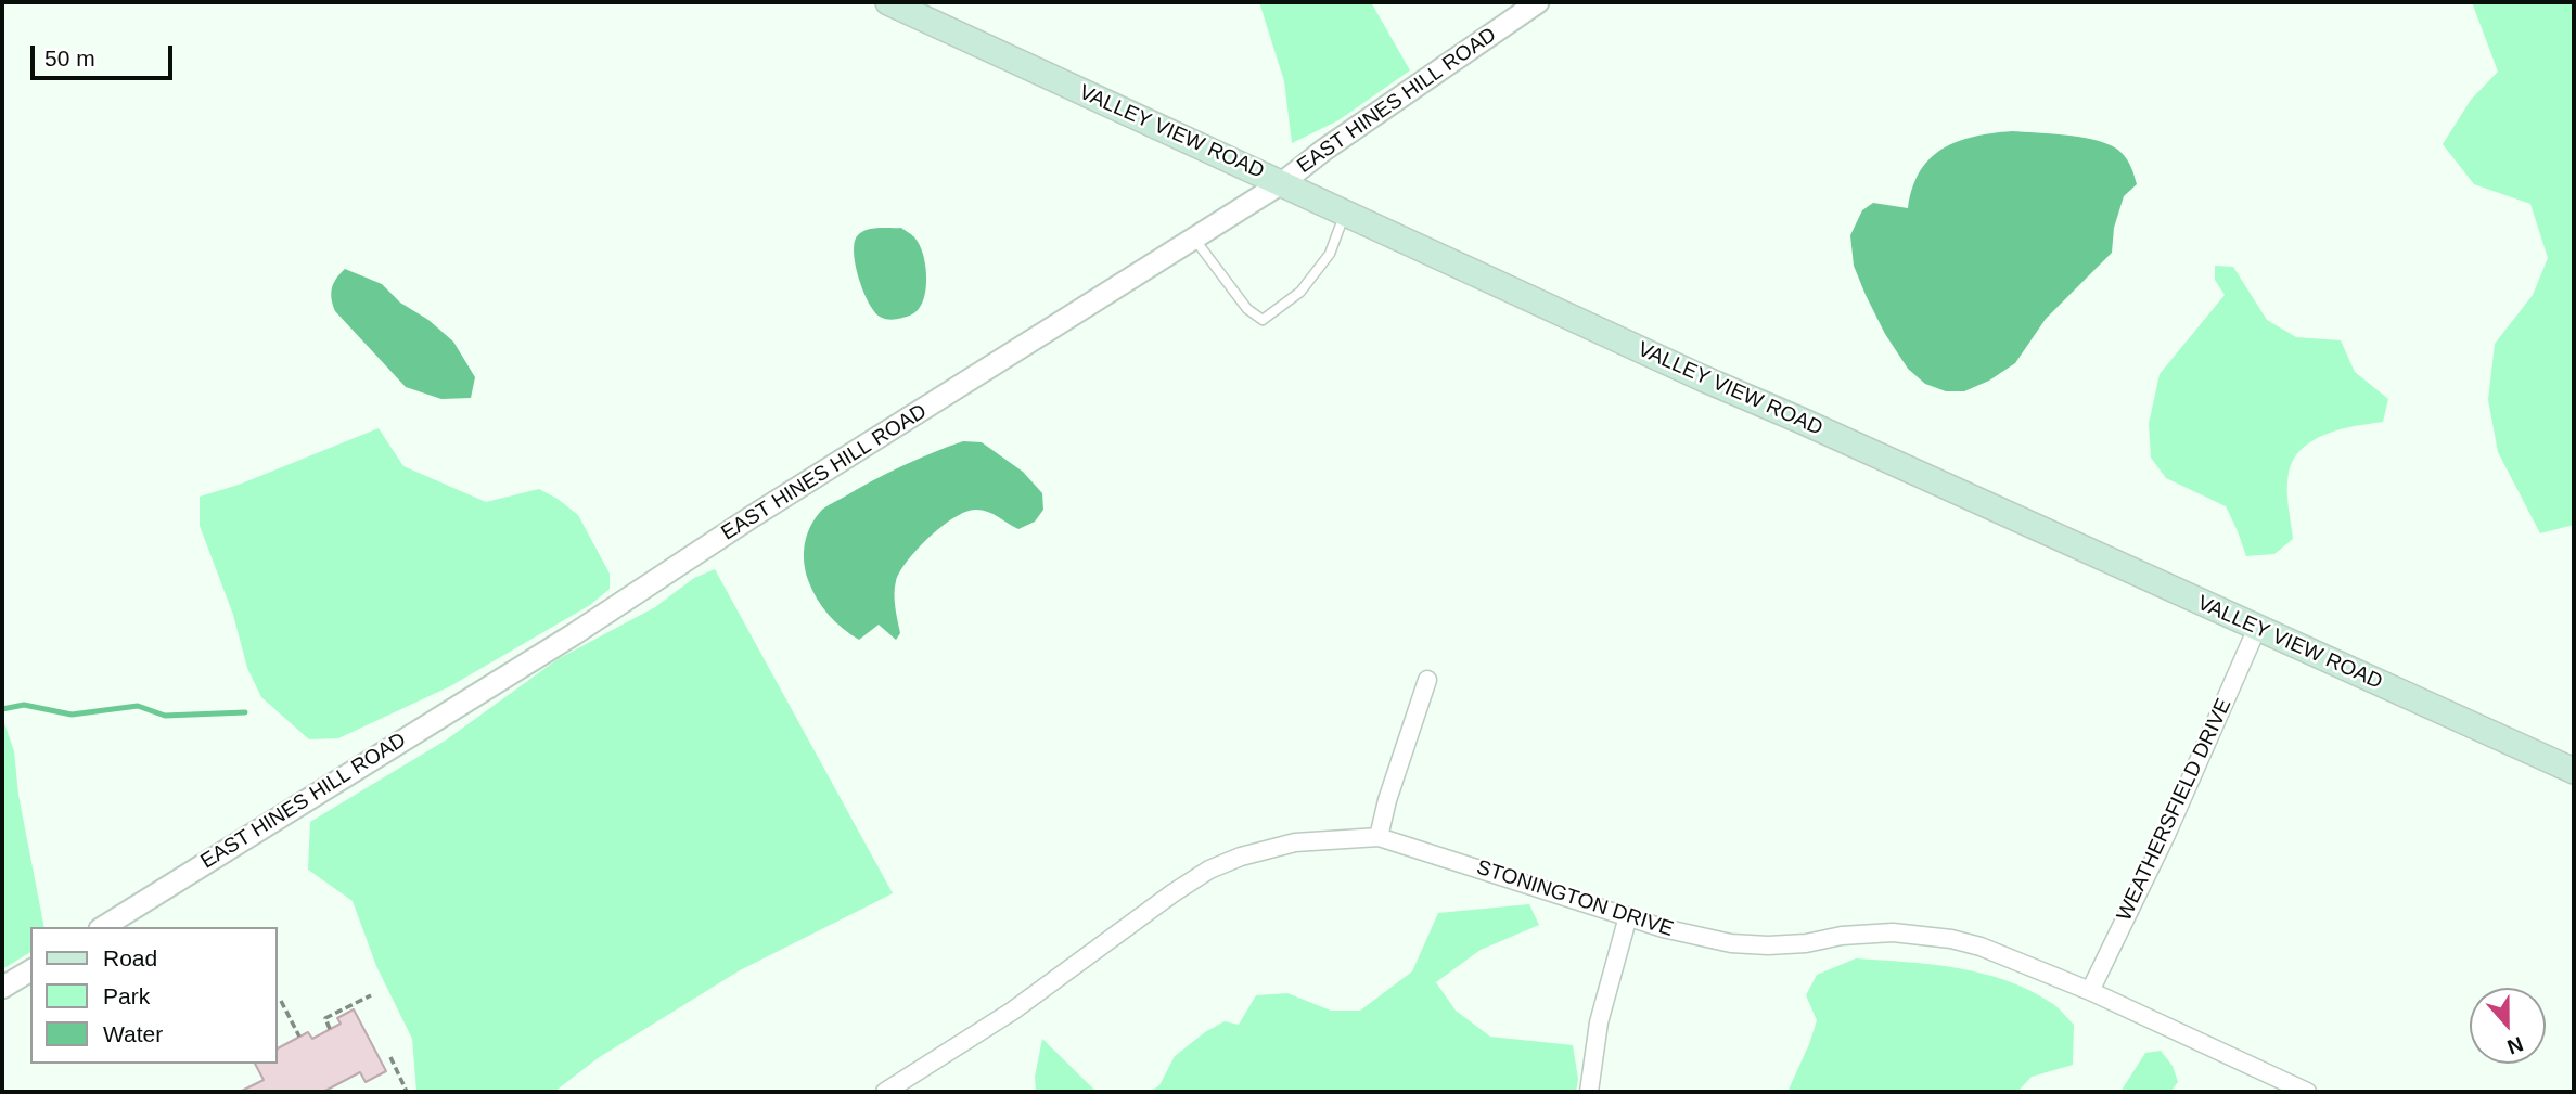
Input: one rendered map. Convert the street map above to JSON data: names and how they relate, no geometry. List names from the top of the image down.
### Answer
{
  "streets": {
    "main road": ["VALLEY VIEW ROAD"],
    "street": ["EAST HINES HILL ROAD", "WEATHERSFIELD DRIVE", "STONINGTON DRIVE"]
  },
  "crossings": [
    ["EAST HINES HILL ROAD", "VALLEY VIEW ROAD"],
    ["VALLEY VIEW ROAD", "WEATHERSFIELD DRIVE"],
    ["WEATHERSFIELD DRIVE", "STONINGTON DRIVE"]
  ],
  "legend": ["Road", "Park", "Water"],
  "scale_bar": "50 m",
  "north": "bottom"
}
